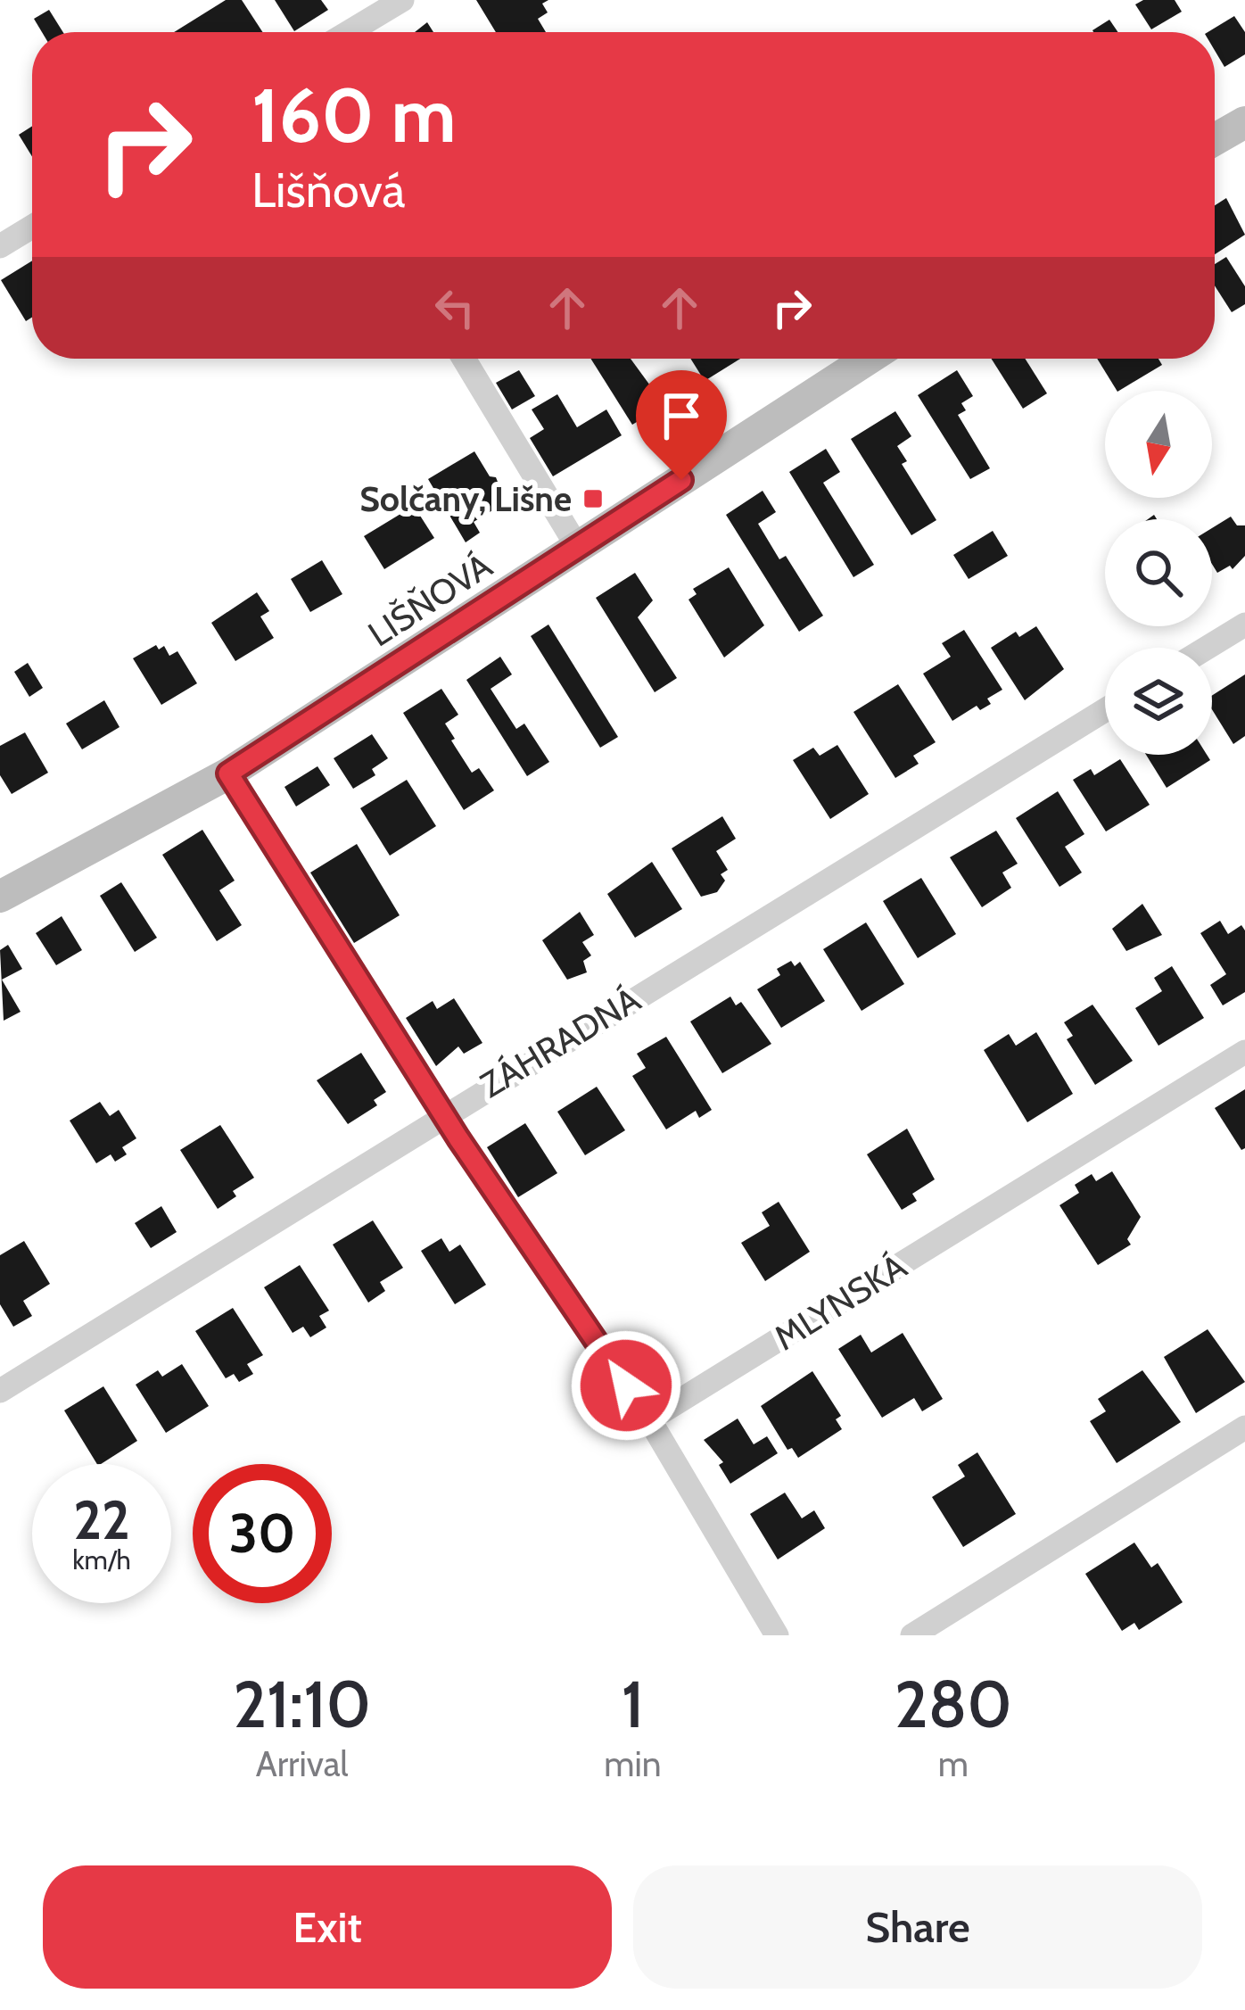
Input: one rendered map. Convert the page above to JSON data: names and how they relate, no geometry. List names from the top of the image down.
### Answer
{
  "streets": {
    "main road": ["LIŠŇOVÁ"],
    "street": ["ZÁHRADNÁ", "MLYNSKÁ"]
  },
  "places": {
    "transit": ["Solčany, Lišne"]
  },
  "north": "bottom",
  "page": {
    "turn": ["160 m", "Lišňová"],
    "speed": "22 km/h",
    "limit": "30",
    "eta": [
      "21:10",
      "Arrival",
      "1",
      "min",
      "280",
      "m"
    ],
    "buttons": ["Exit", "Share"]
  }
}
